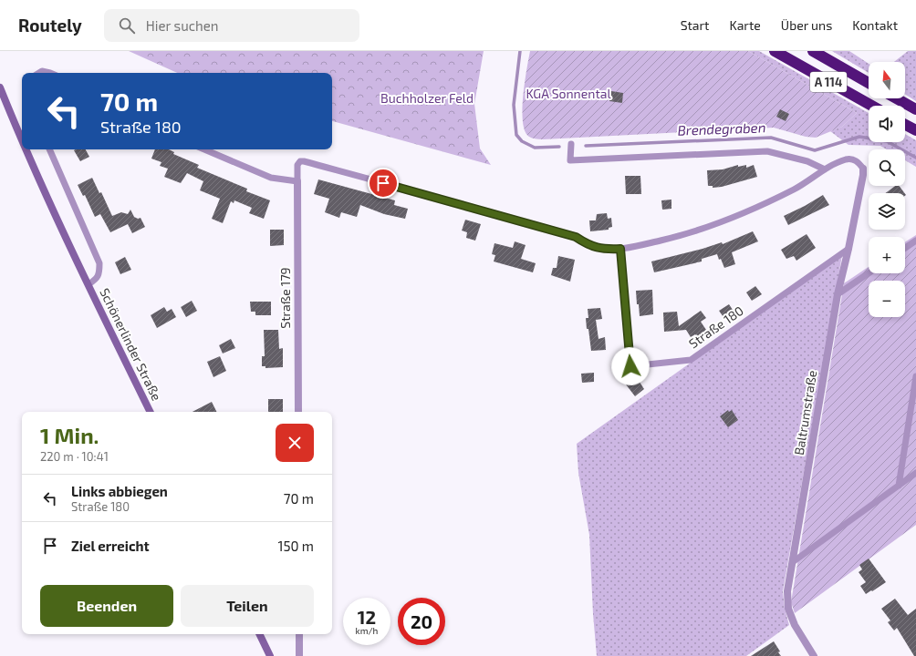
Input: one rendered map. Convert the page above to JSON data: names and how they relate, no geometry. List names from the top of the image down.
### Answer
{
  "streets": {
    "highway": ["A 114"],
    "main road": ["Schönerlinder Straße"],
    "street": ["Straße 179", "Baltrumstraße"],
    "lane": ["Straße 180"]
  },
  "crossings": [
    ["Straße 180", "Baltrumstraße"]
  ],
  "water": ["Brendegraben"],
  "parks": ["KGA Sonnental", "Buchholzer Feld"],
  "north": "top",
  "page": {
    "header": "Routely",
    "search": "Hier suchen",
    "nav": [
      "Start",
      "Karte",
      "Über uns",
      "Kontakt"
    ],
    "map_buttons": ["+", "−"],
    "turn": ["70 m", "Straße 180"],
    "heading": ["1 Min.", "220 m · 10:41"],
    "list": [
      {
        "name": "Links abbiegen",
        "note": "Straße 180",
        "value": "70 m"
      },
      {
        "name": "Ziel erreicht",
        "value": "150 m"
      }
    ],
    "buttons": ["Beenden", "Teilen"],
    "speed": "12 km/h",
    "limit": "20"
  }
}
